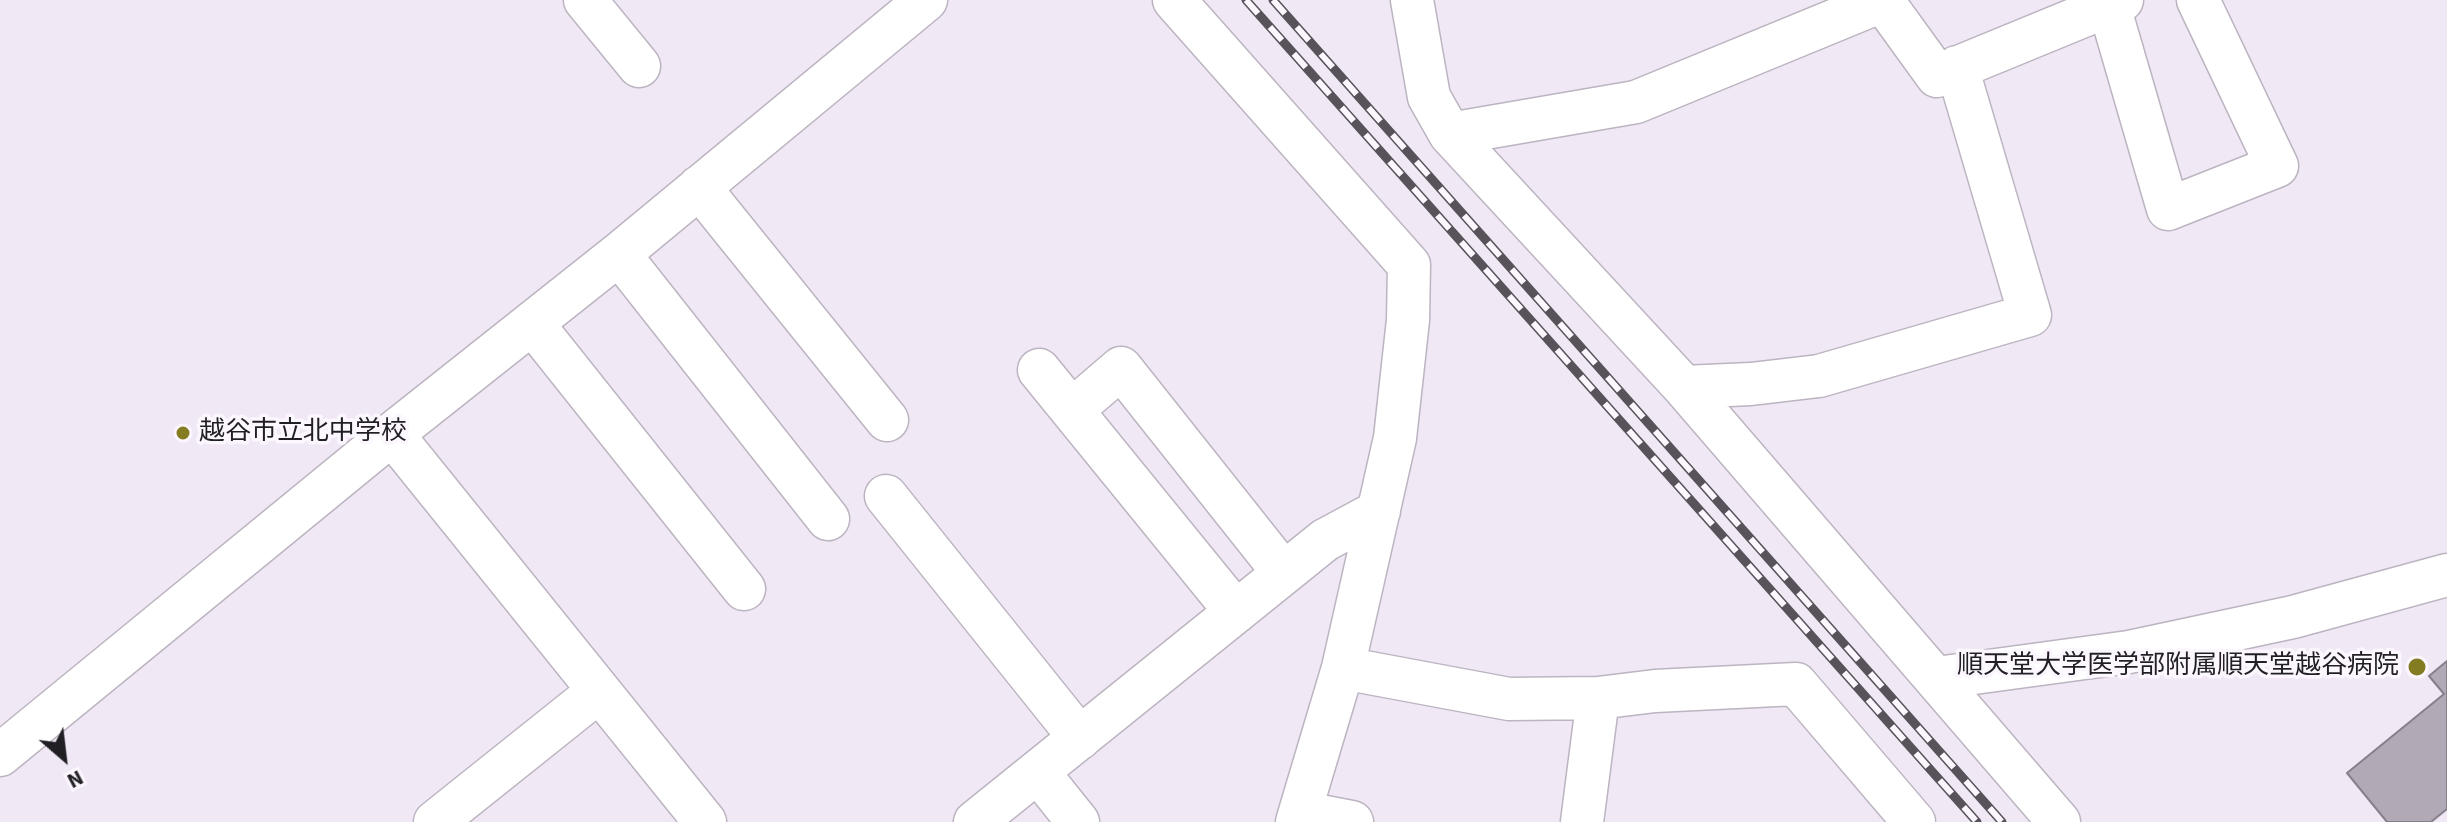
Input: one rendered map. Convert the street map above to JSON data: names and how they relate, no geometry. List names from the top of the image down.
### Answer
{
  "places": ["越谷市立北中学校", "順天堂大学医学部附属順天堂越谷病院"],
  "north": "bottom right"
}
